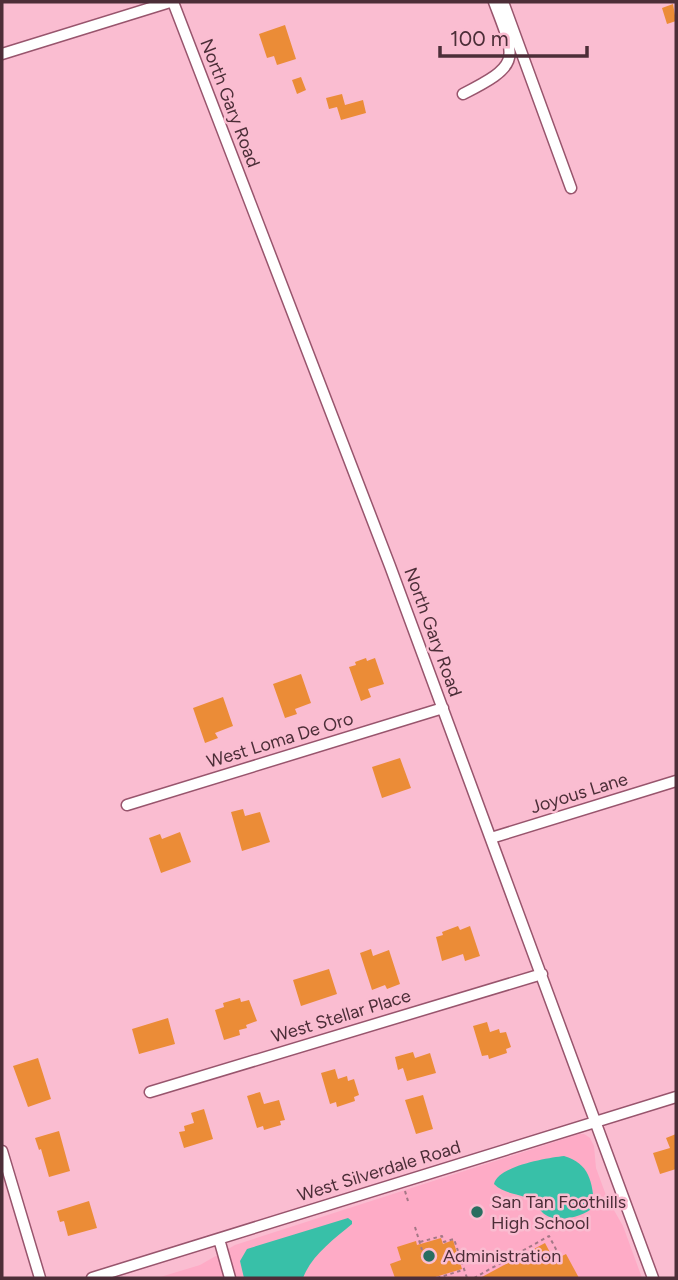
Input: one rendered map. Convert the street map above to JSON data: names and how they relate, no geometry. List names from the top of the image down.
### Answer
{
  "streets": {
    "street": [
      "North Gary Road",
      "West Loma De Oro",
      "Joyous Lane",
      "West Stellar Place",
      "West Silverdale Road"
    ]
  },
  "crossings": [
    ["North Gary Road", "West Loma De Oro"],
    ["North Gary Road", "Joyous Lane"],
    ["North Gary Road", "West Stellar Place"],
    ["North Gary Road", "West Silverdale Road"]
  ],
  "places": ["San Tan Foothills High School", "Administration"],
  "scale_bar": "100 m"
}
